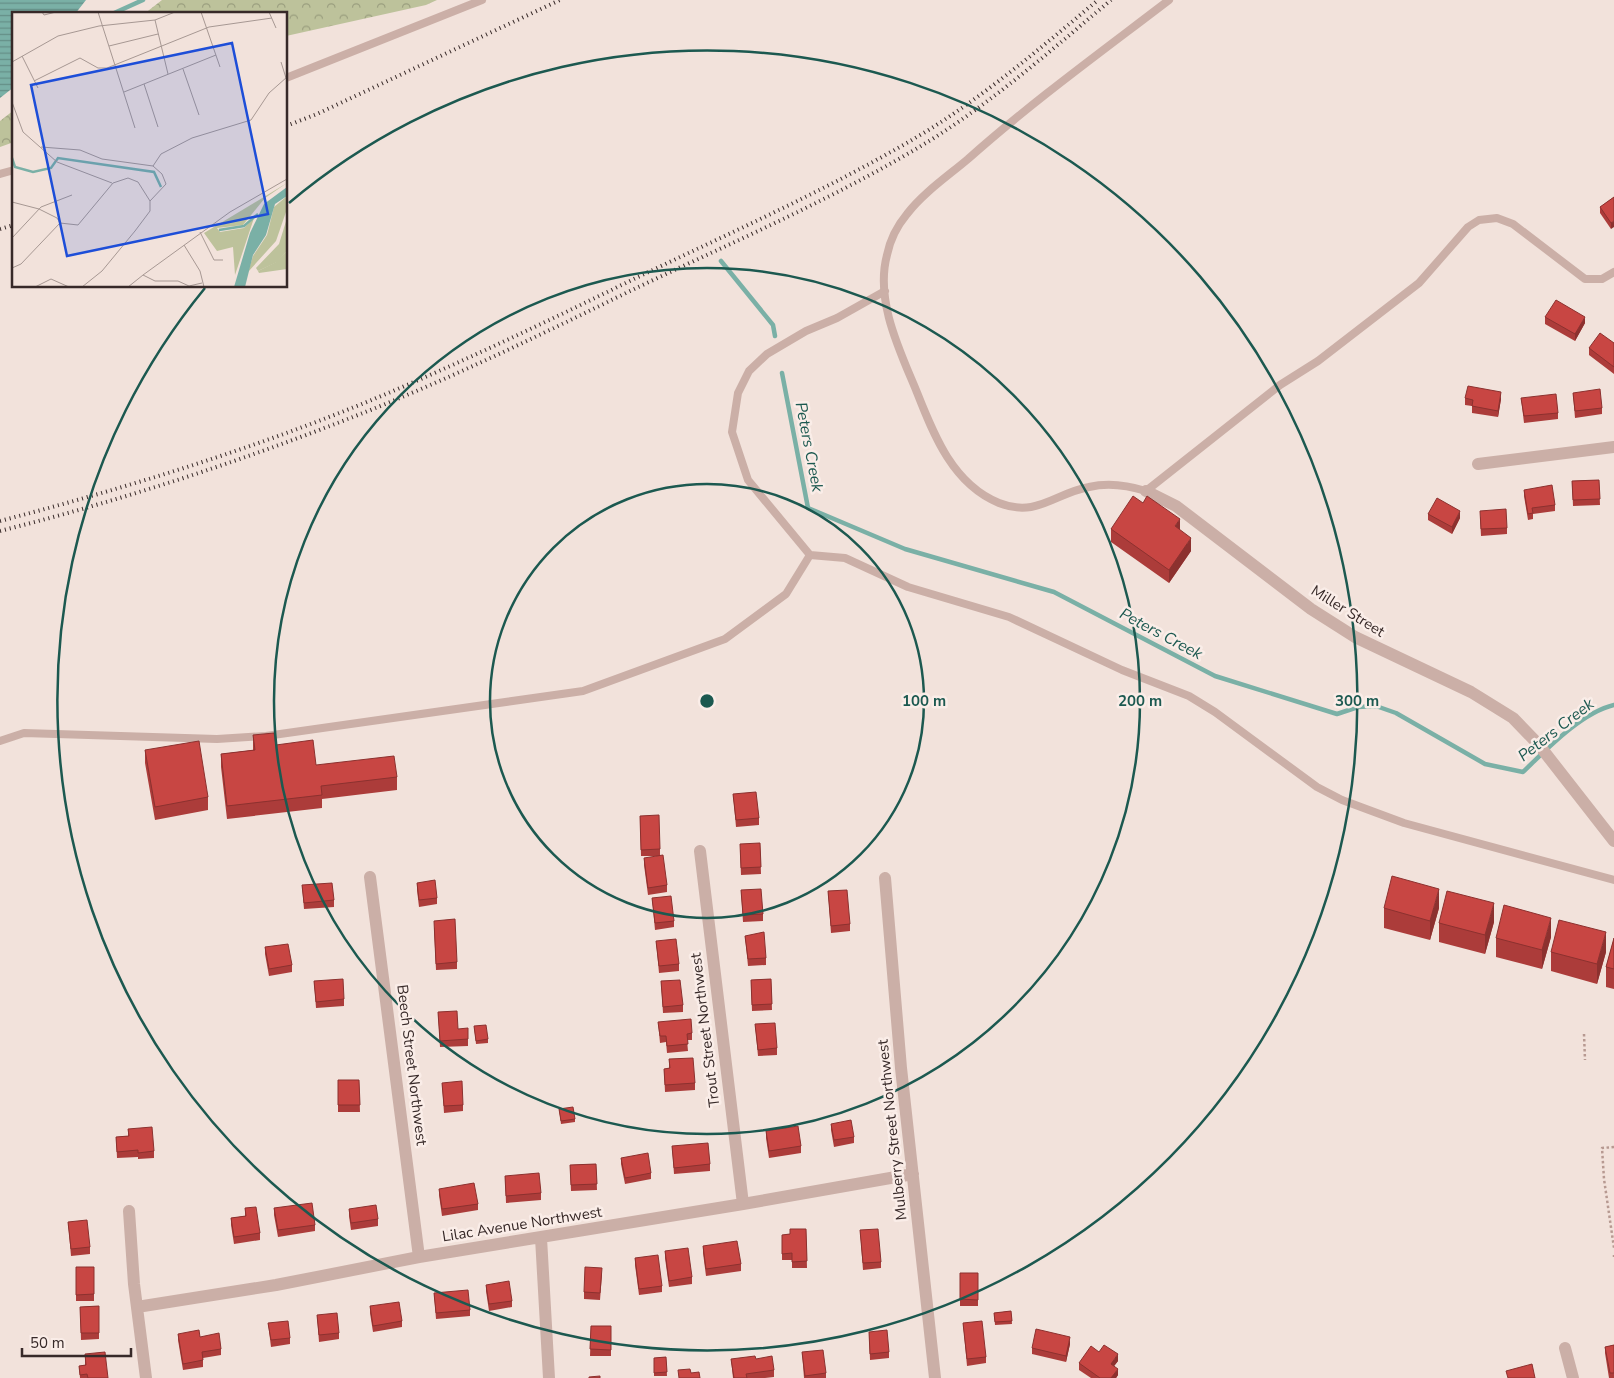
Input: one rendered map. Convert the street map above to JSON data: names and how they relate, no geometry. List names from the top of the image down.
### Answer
{
  "streets": {
    "street": [
      "Miller Street",
      "Trout Street Northwest",
      "Beech Street Northwest",
      "Mulberry Street Northwest",
      "Lilac Avenue Northwest"
    ]
  },
  "crossings": [
    ["Trout Street Northwest", "Lilac Avenue Northwest"],
    ["Beech Street Northwest", "Lilac Avenue Northwest"],
    ["Mulberry Street Northwest", "Lilac Avenue Northwest"]
  ],
  "water": ["Peters Creek"],
  "scale_bar": "50 m",
  "rings": ["100 m", "200 m", "300 m"]
}
